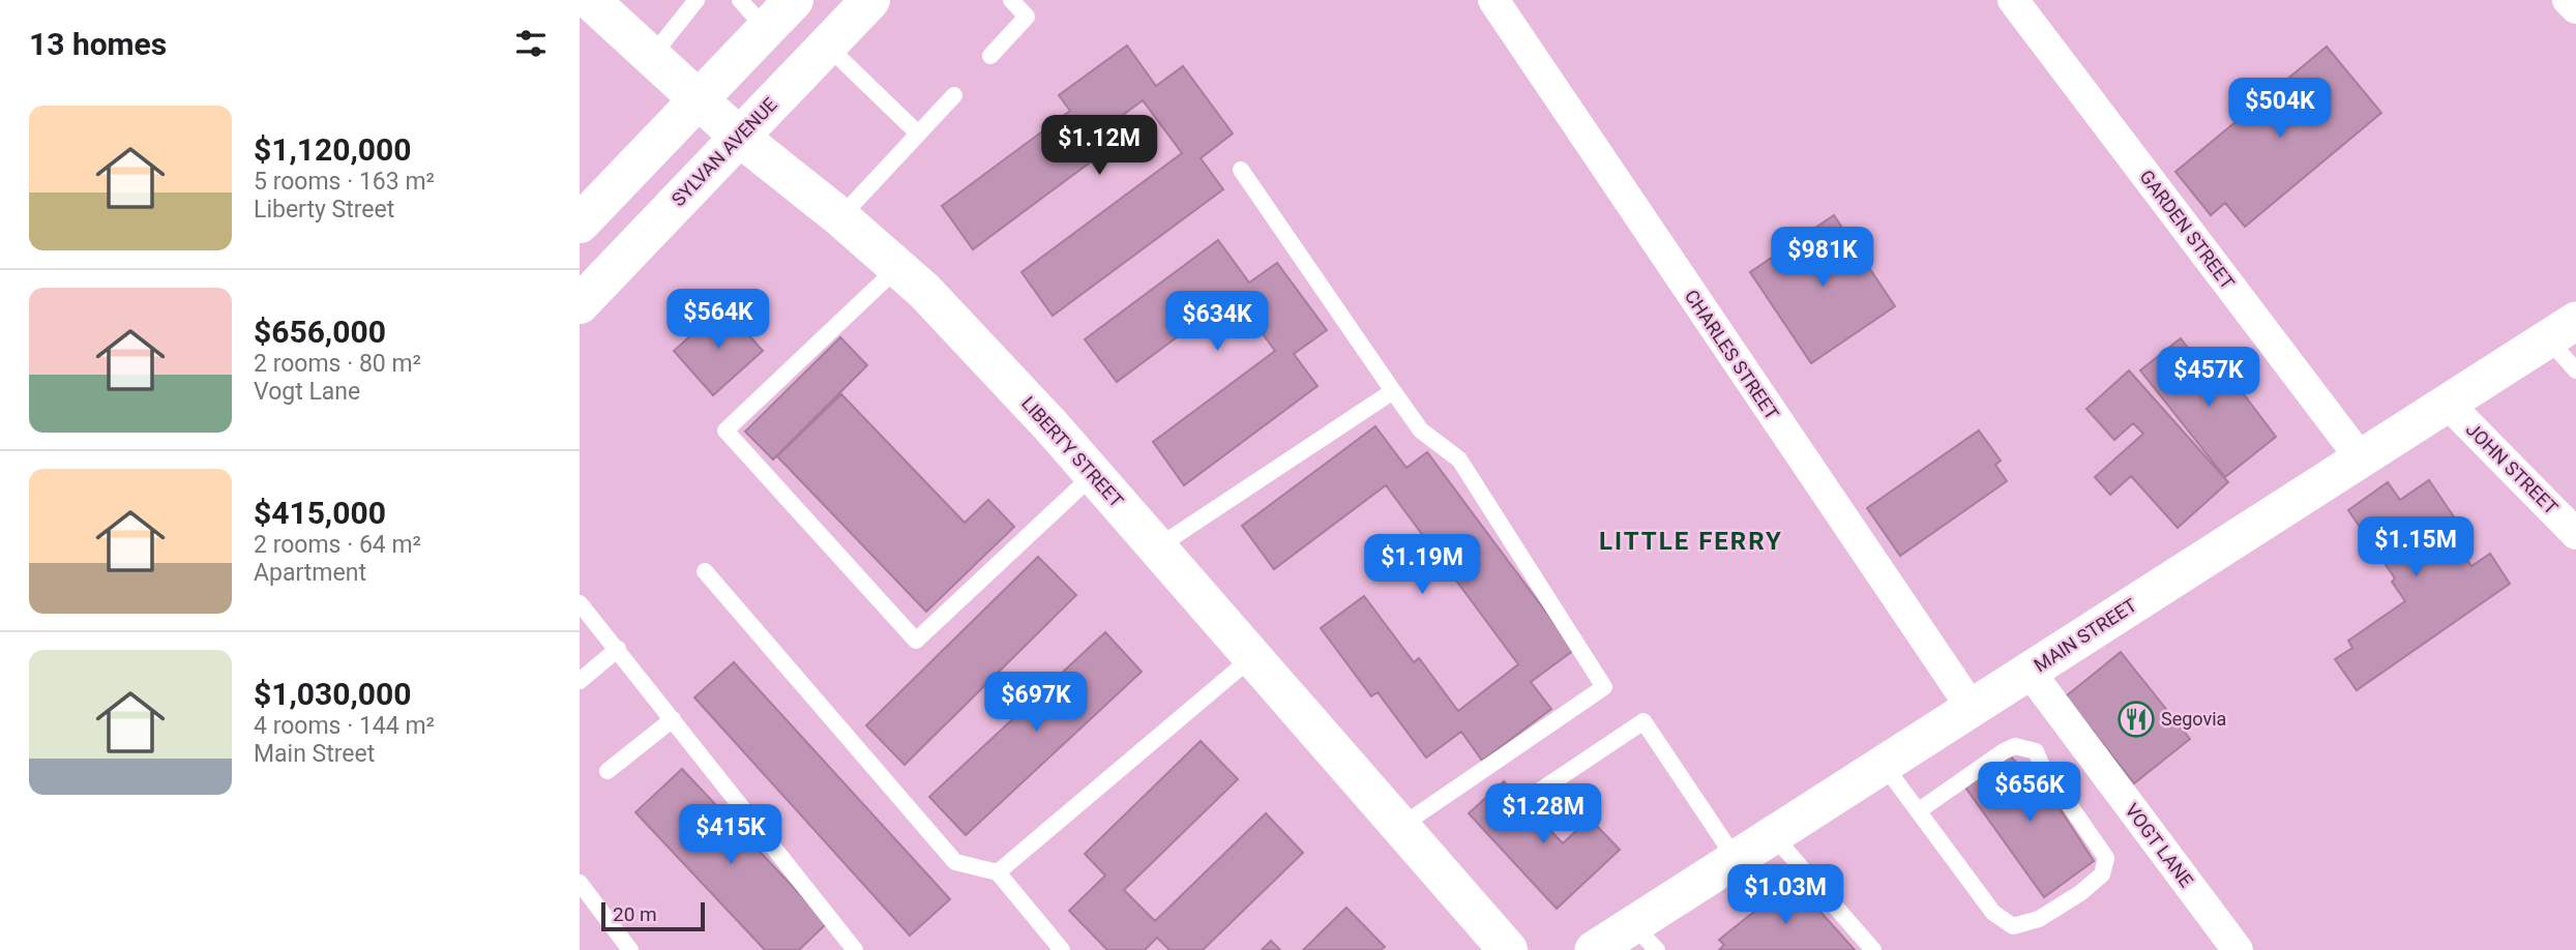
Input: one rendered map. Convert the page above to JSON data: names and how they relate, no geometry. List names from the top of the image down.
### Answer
{
  "streets": {
    "main road": ["SYLVAN AVENUE", "LIBERTY STREET"],
    "street": [
      "GARDEN STREET",
      "CHARLES STREET",
      "JOHN STREET",
      "MAIN STREET",
      "VOGT LANE"
    ]
  },
  "crossings": [
    ["SYLVAN AVENUE", "LIBERTY STREET"],
    ["GARDEN STREET", "MAIN STREET"],
    ["CHARLES STREET", "MAIN STREET"],
    ["JOHN STREET", "MAIN STREET"],
    ["MAIN STREET", "VOGT LANE"]
  ],
  "districts": ["LITTLE FERRY"],
  "places": {
    "restaurant": ["Segovia"]
  },
  "scale_bar": "20 m",
  "page": {
    "heading": "13 homes",
    "price": [
      "$504K",
      "$1.12M",
      "$981K",
      "$564K",
      "$634K",
      "$457K",
      "$1.15M",
      "$1.19M",
      "$697K",
      "$656K",
      "$1.28M",
      "$415K",
      "$1.03M"
    ],
    "list": [
      {
        "name": "$1,120,000",
        "note": "5 rooms · 163 m² · Liberty Street"
      },
      {
        "name": "$656,000",
        "note": "2 rooms · 80 m² · Vogt Lane"
      },
      {
        "name": "$415,000",
        "note": "2 rooms · 64 m² · Apartment"
      },
      {
        "name": "$1,030,000",
        "note": "4 rooms · 144 m² · Main Street"
      }
    ],
    "scale": "20 m"
  }
}
